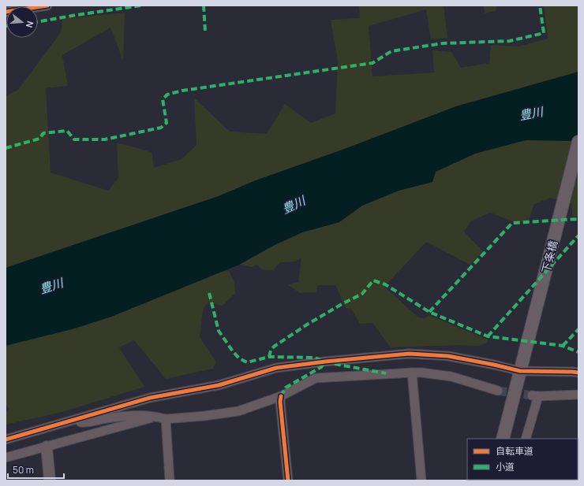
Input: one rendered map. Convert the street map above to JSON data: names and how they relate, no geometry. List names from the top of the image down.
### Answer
{
  "streets": {
    "main road": ["下条橋"]
  },
  "water": ["豊川"],
  "legend": ["自転車道", "小道"],
  "scale_bar": "50 m",
  "north": "right"
}
